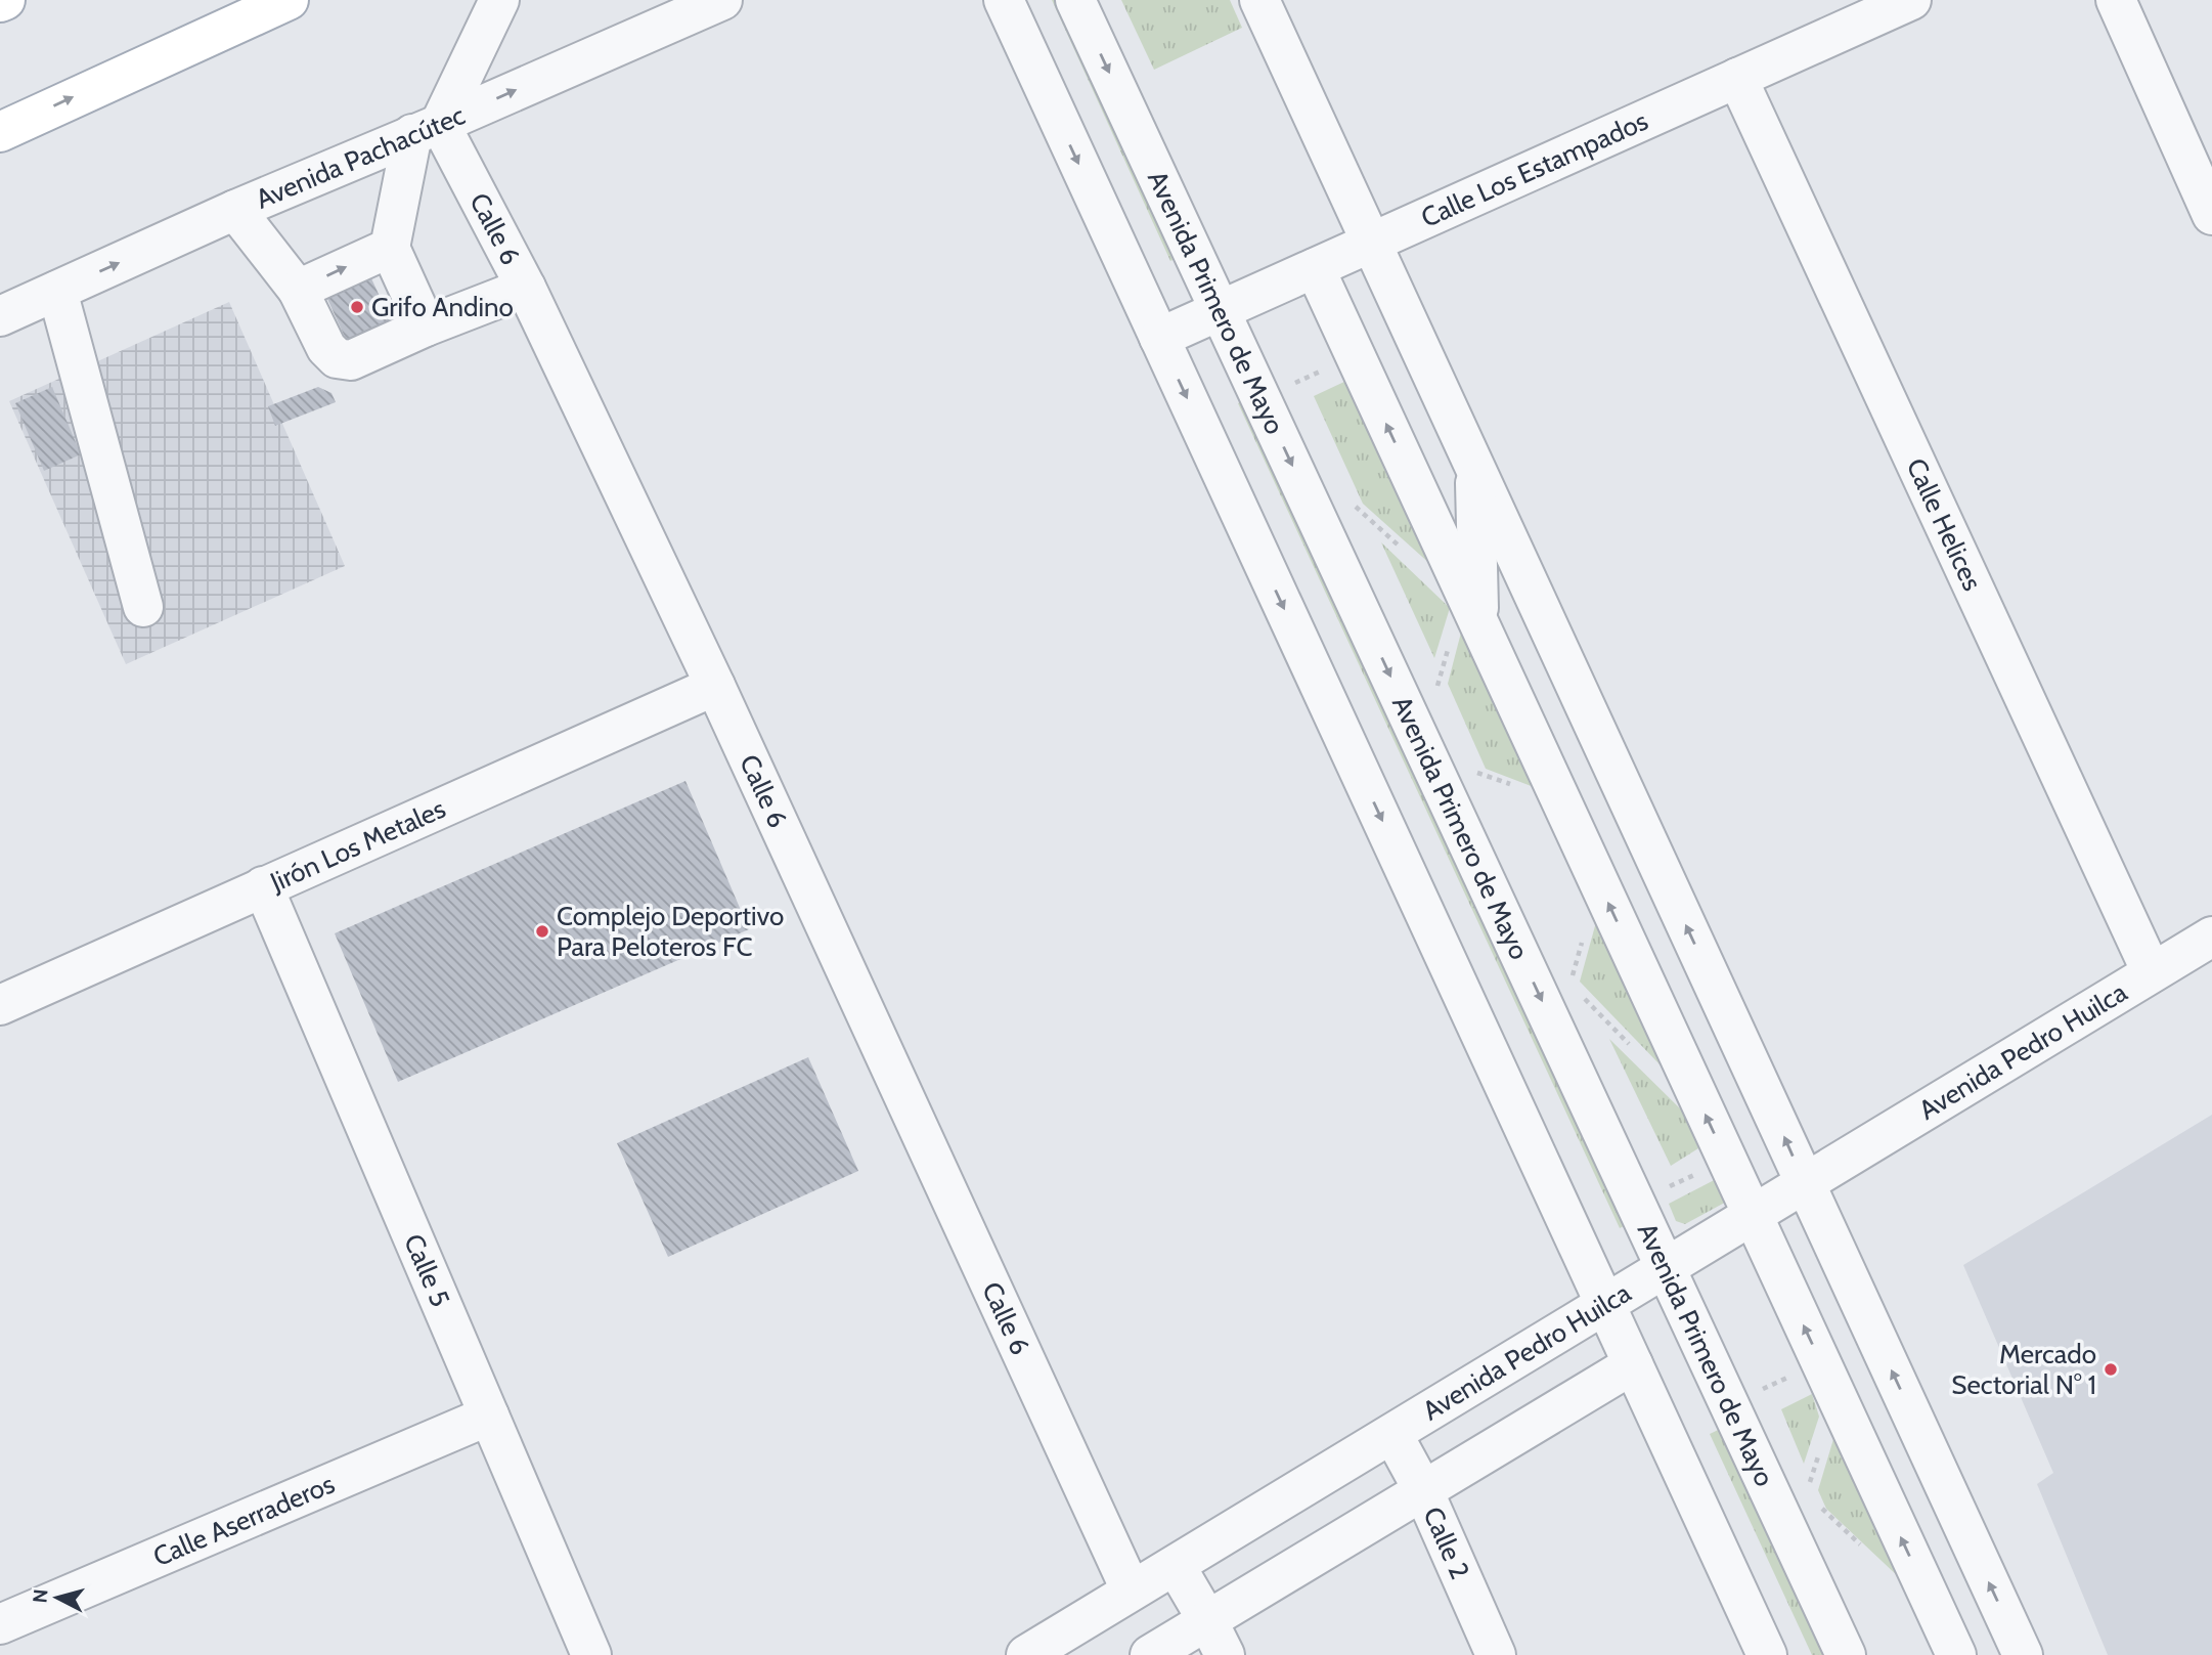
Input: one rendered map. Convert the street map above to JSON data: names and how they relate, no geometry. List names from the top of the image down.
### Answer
{
  "streets": {
    "street": [
      "Avenida Pachacútec",
      "Calle Los Estampados",
      "Calle 6",
      "Avenida Primero de Mayo",
      "Calle Helices",
      "Jirón Los Metales",
      "Avenida Pedro Huilca",
      "Calle 5",
      "Calle Aserraderos",
      "Calle 2"
    ]
  },
  "crossings": [
    ["Avenida Pachacútec", "Calle 6"],
    ["Calle Los Estampados", "Avenida Primero de Mayo"],
    ["Calle Los Estampados", "Calle Helices"],
    ["Calle 6", "Jirón Los Metales"],
    ["Calle 6", "Avenida Pedro Huilca"],
    ["Avenida Primero de Mayo", "Avenida Pedro Huilca"],
    ["Calle Helices", "Avenida Pedro Huilca"],
    ["Jirón Los Metales", "Calle 5"],
    ["Avenida Pedro Huilca", "Calle 2"],
    ["Calle 5", "Calle Aserraderos"]
  ],
  "one_way": ["Avenida Pachacútec"],
  "places": ["Grifo Andino", "Complejo Deportivo Para Peloteros FC", "Mercado Sectorial N° 1"],
  "north": "left"
}
